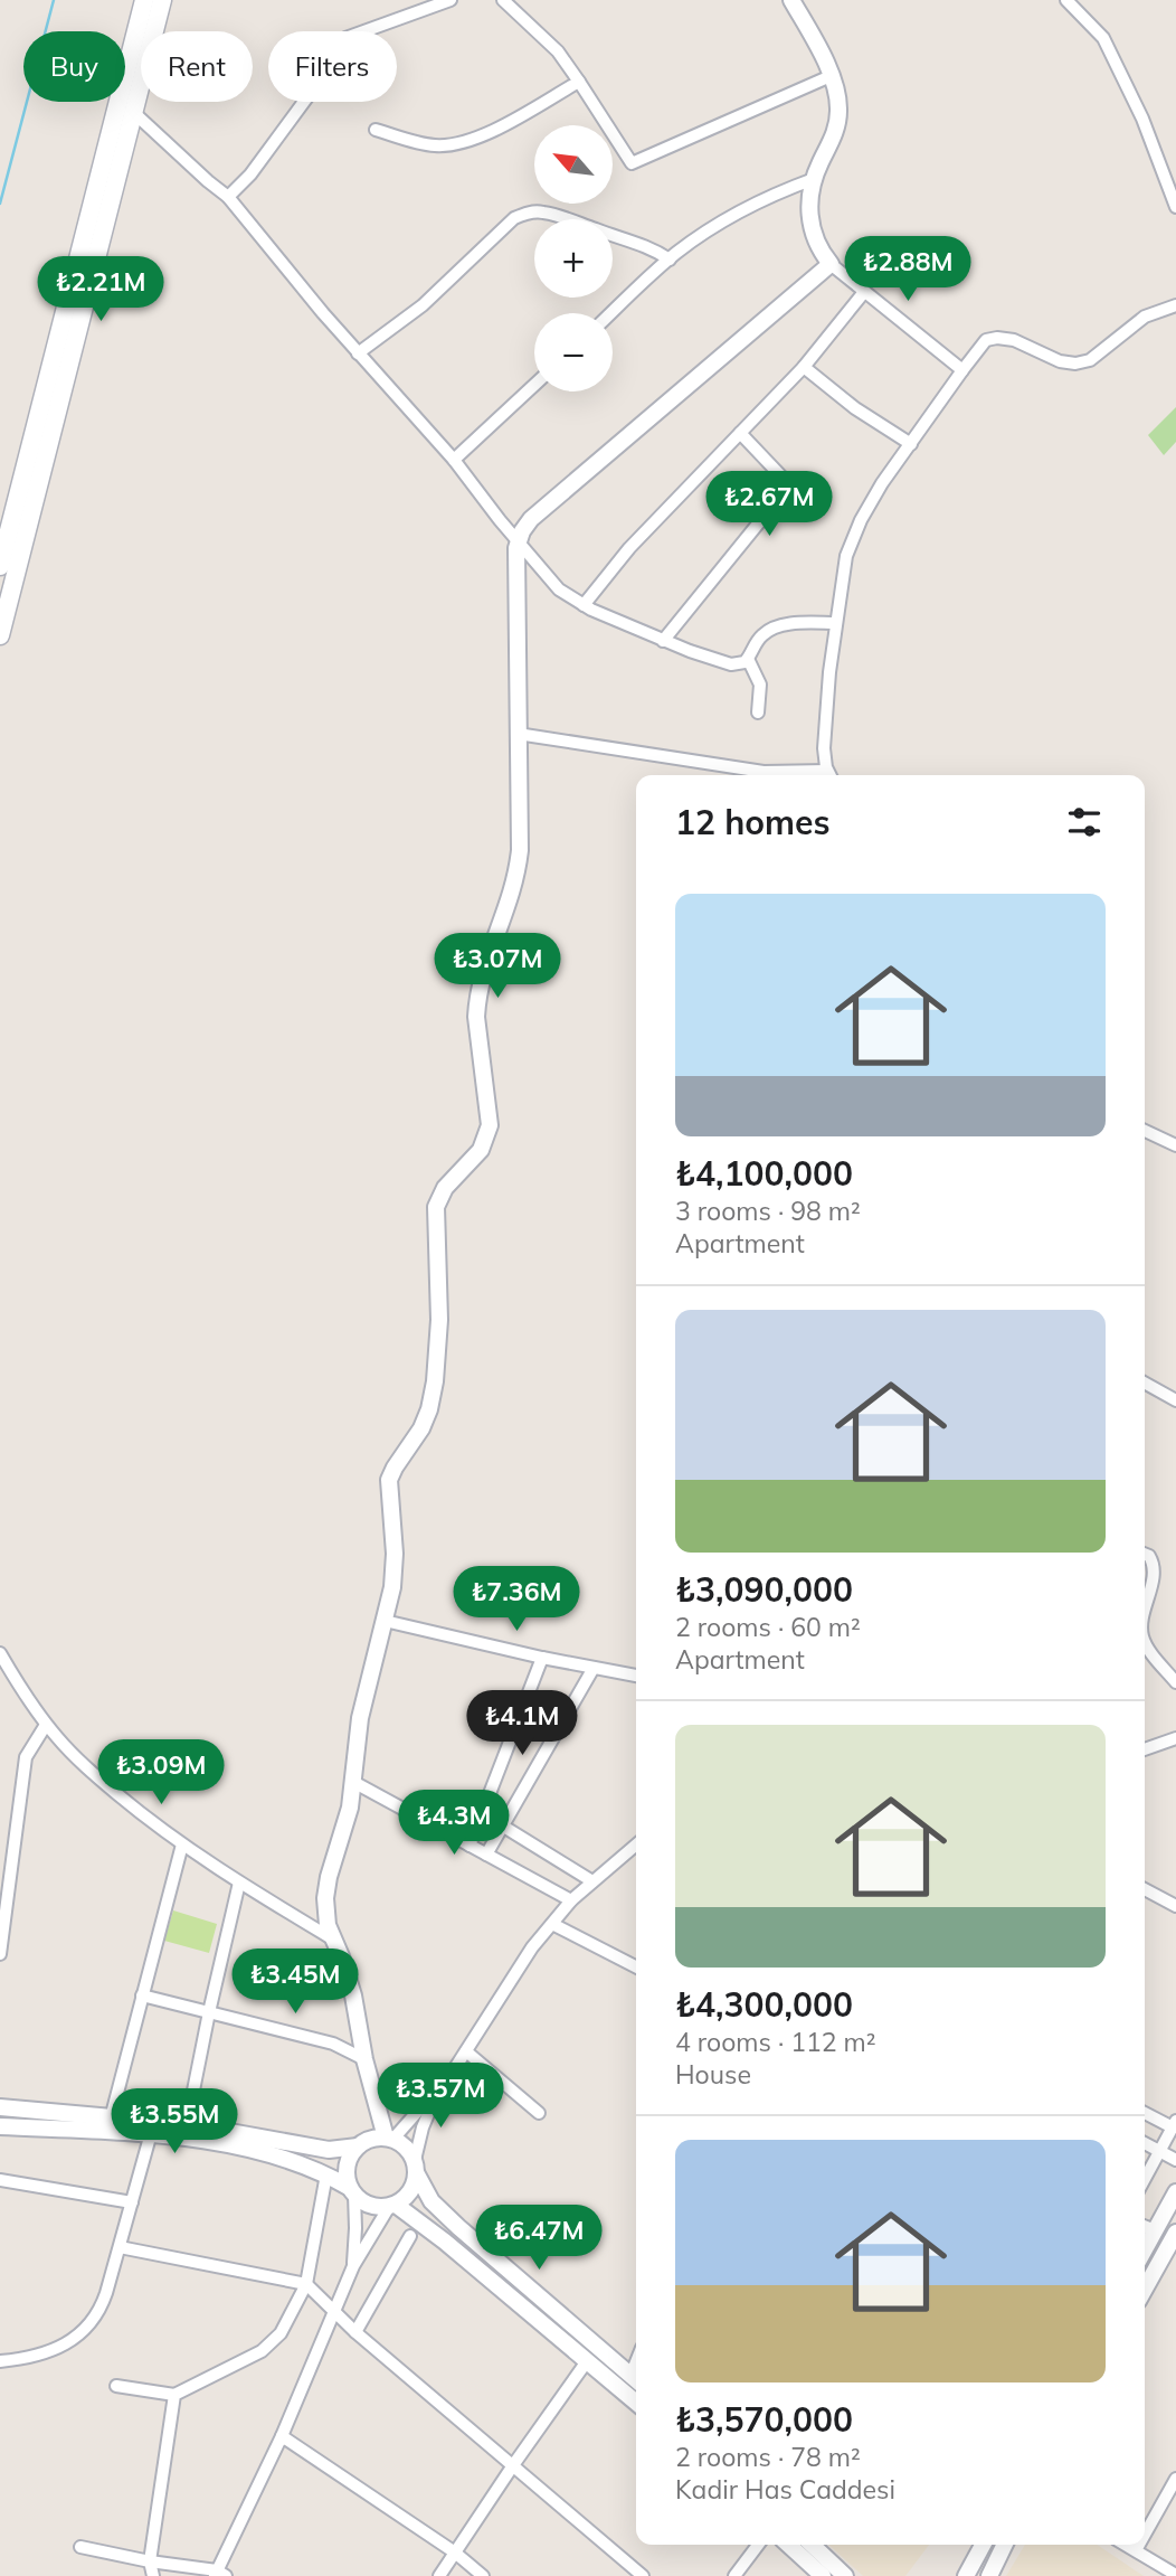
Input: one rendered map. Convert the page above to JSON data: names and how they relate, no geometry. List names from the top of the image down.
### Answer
{
  "north": "top left",
  "page": {
    "chip": ["Buy", "Rent", "Filters"],
    "map_buttons": ["+", "−"],
    "price": [
      "₺2.88M",
      "₺2.21M",
      "₺2.67M",
      "₺3.07M",
      "₺7.36M",
      "₺4.1M",
      "₺3.09M",
      "₺4.3M",
      "₺3.45M",
      "₺3.57M",
      "₺3.55M",
      "₺6.47M"
    ],
    "heading": "12 homes",
    "list": [
      {
        "name": "₺4,100,000",
        "note": "3 rooms · 98 m² · Apartment"
      },
      {
        "name": "₺3,090,000",
        "note": "2 rooms · 60 m² · Apartment"
      },
      {
        "name": "₺4,300,000",
        "note": "4 rooms · 112 m² · House"
      },
      {
        "name": "₺3,570,000",
        "note": "2 rooms · 78 m² · Kadir Has Caddesi"
      }
    ]
  }
}
